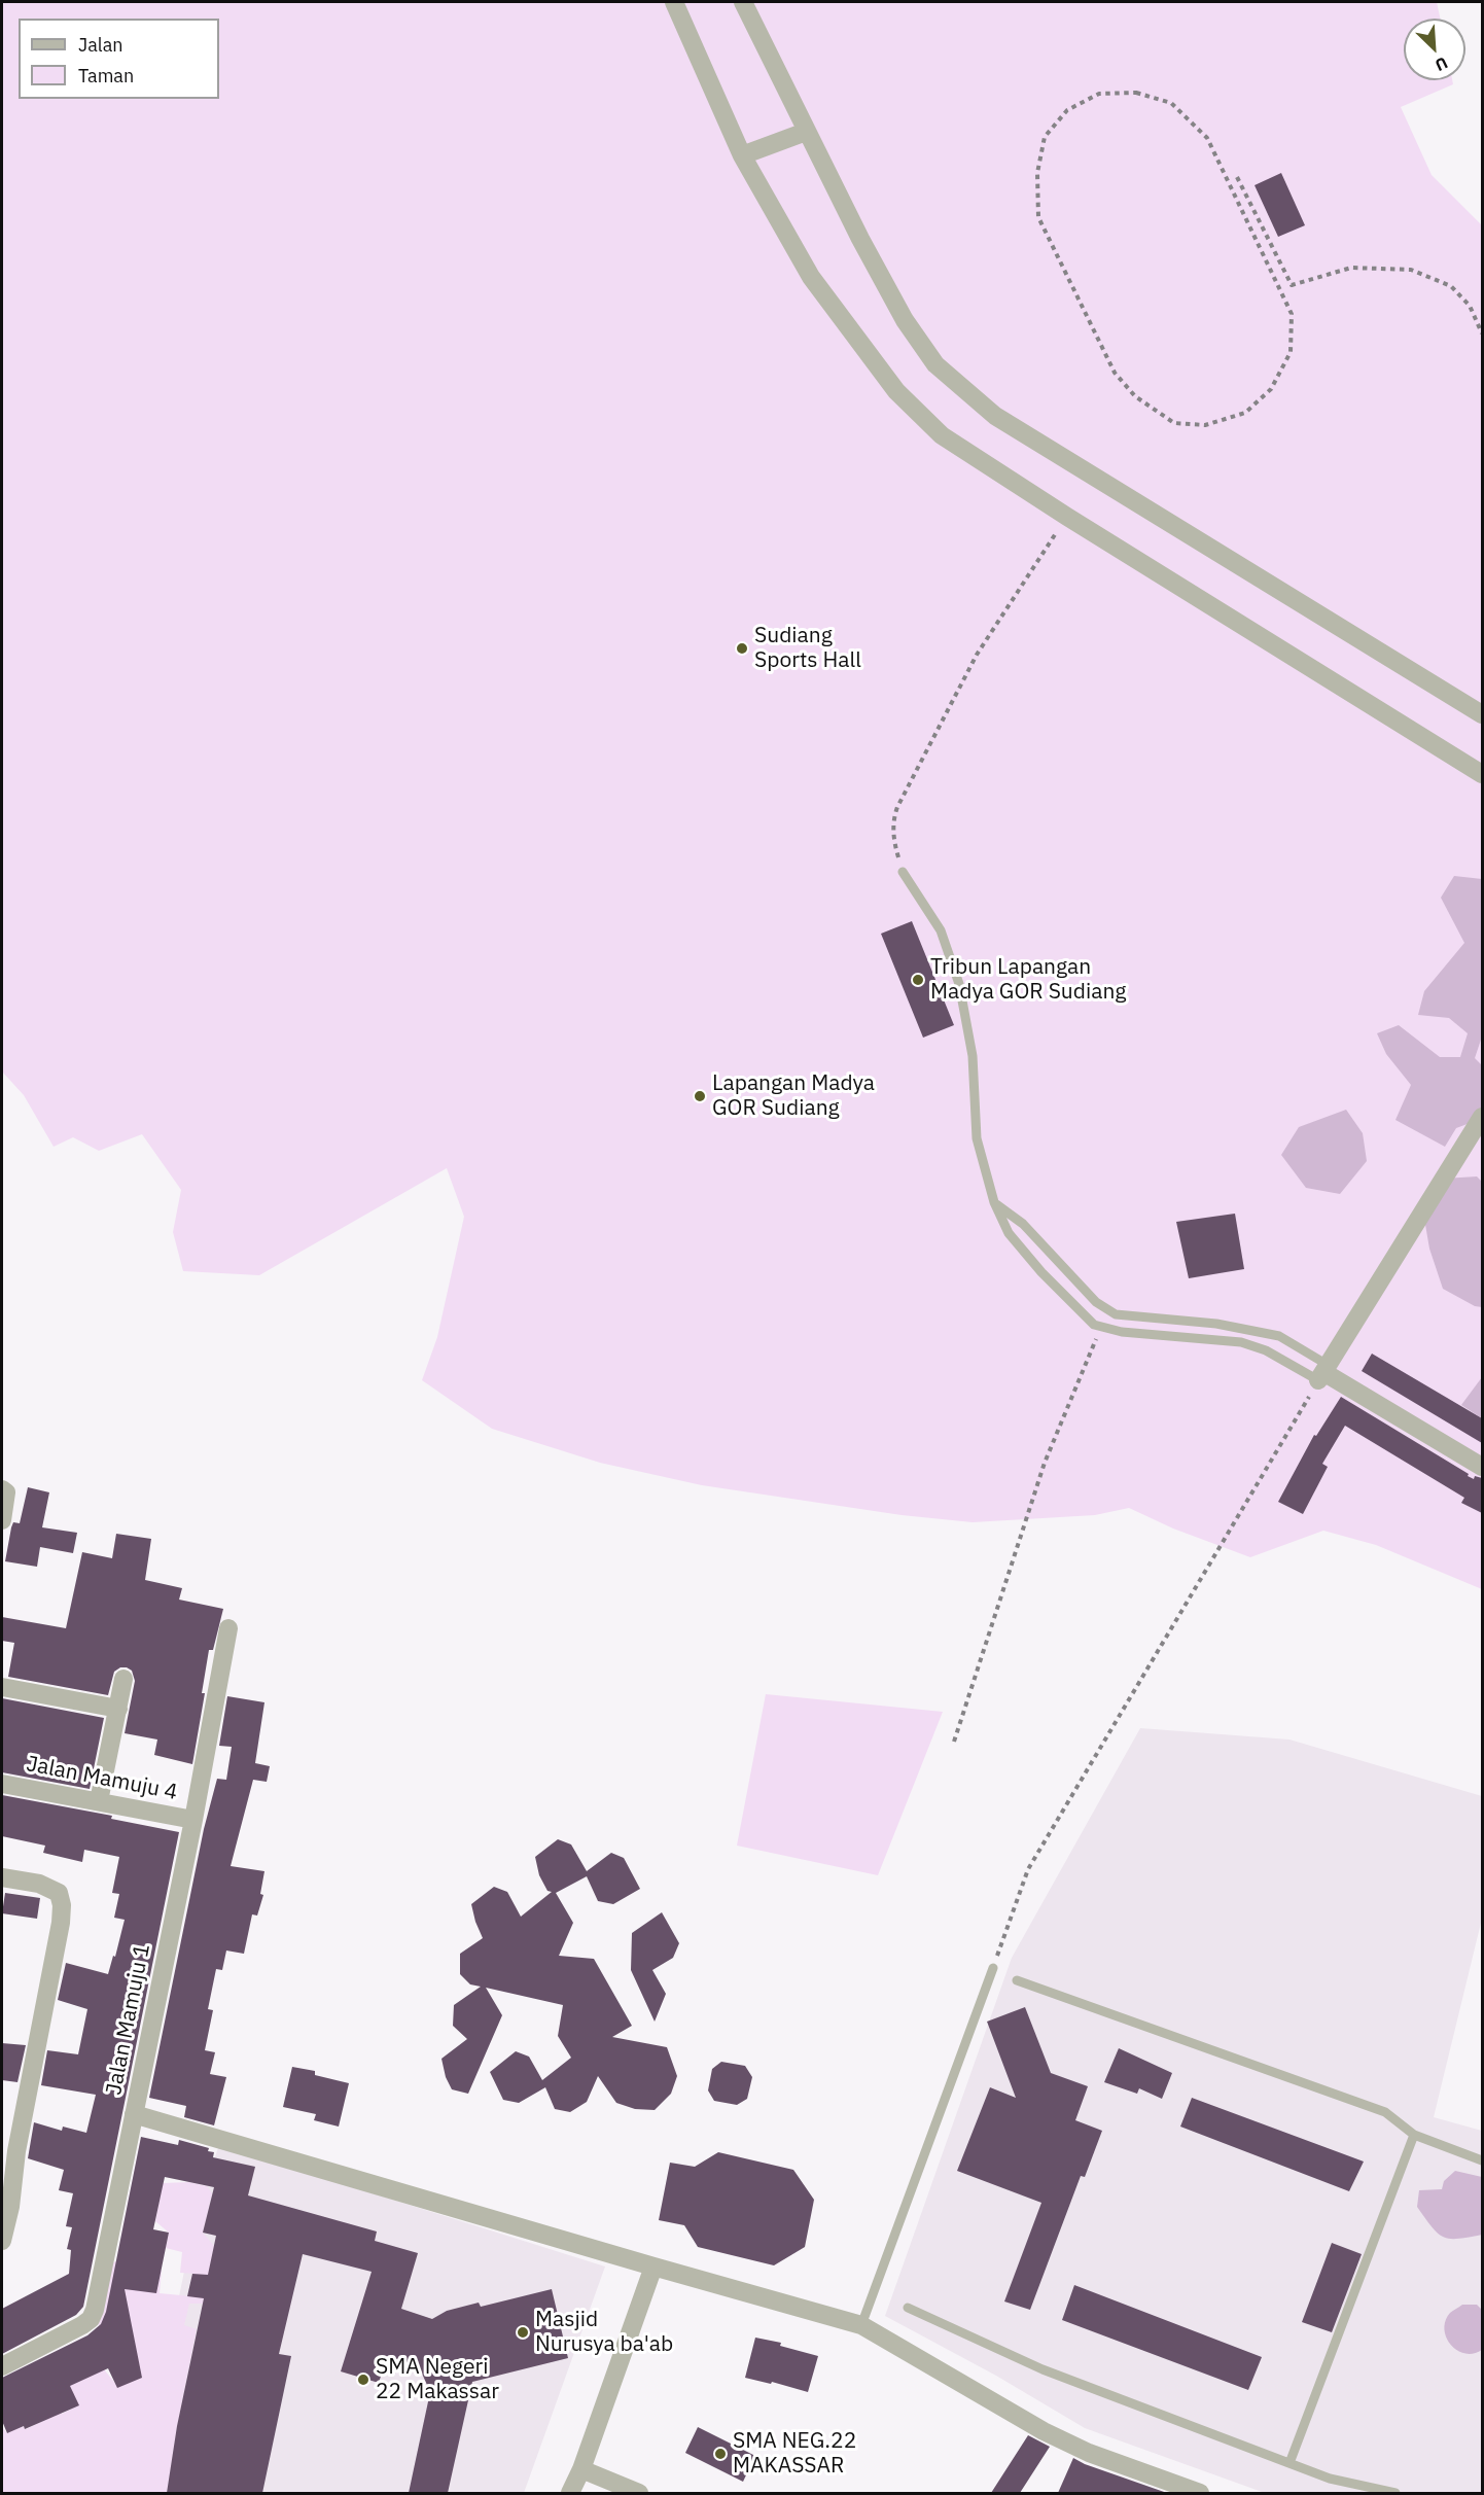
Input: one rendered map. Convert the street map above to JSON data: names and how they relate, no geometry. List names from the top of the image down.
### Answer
{
  "streets": {
    "street": ["Jalan Mamuju 4", "Jalan Mamuju 1"]
  },
  "crossings": [
    ["Jalan Mamuju 4", "Jalan Mamuju 1"]
  ],
  "places": [
    "Sudiang Sports Hall",
    "Tribun Lapangan Madya GOR Sudiang",
    "Lapangan Madya GOR Sudiang",
    "Masjid Nurusya ba'ab",
    "SMA Negeri 22 Makassar",
    "SMA NEG.22 MAKASSAR"
  ],
  "legend": ["Jalan", "Taman"],
  "north": "bottom right"
}
